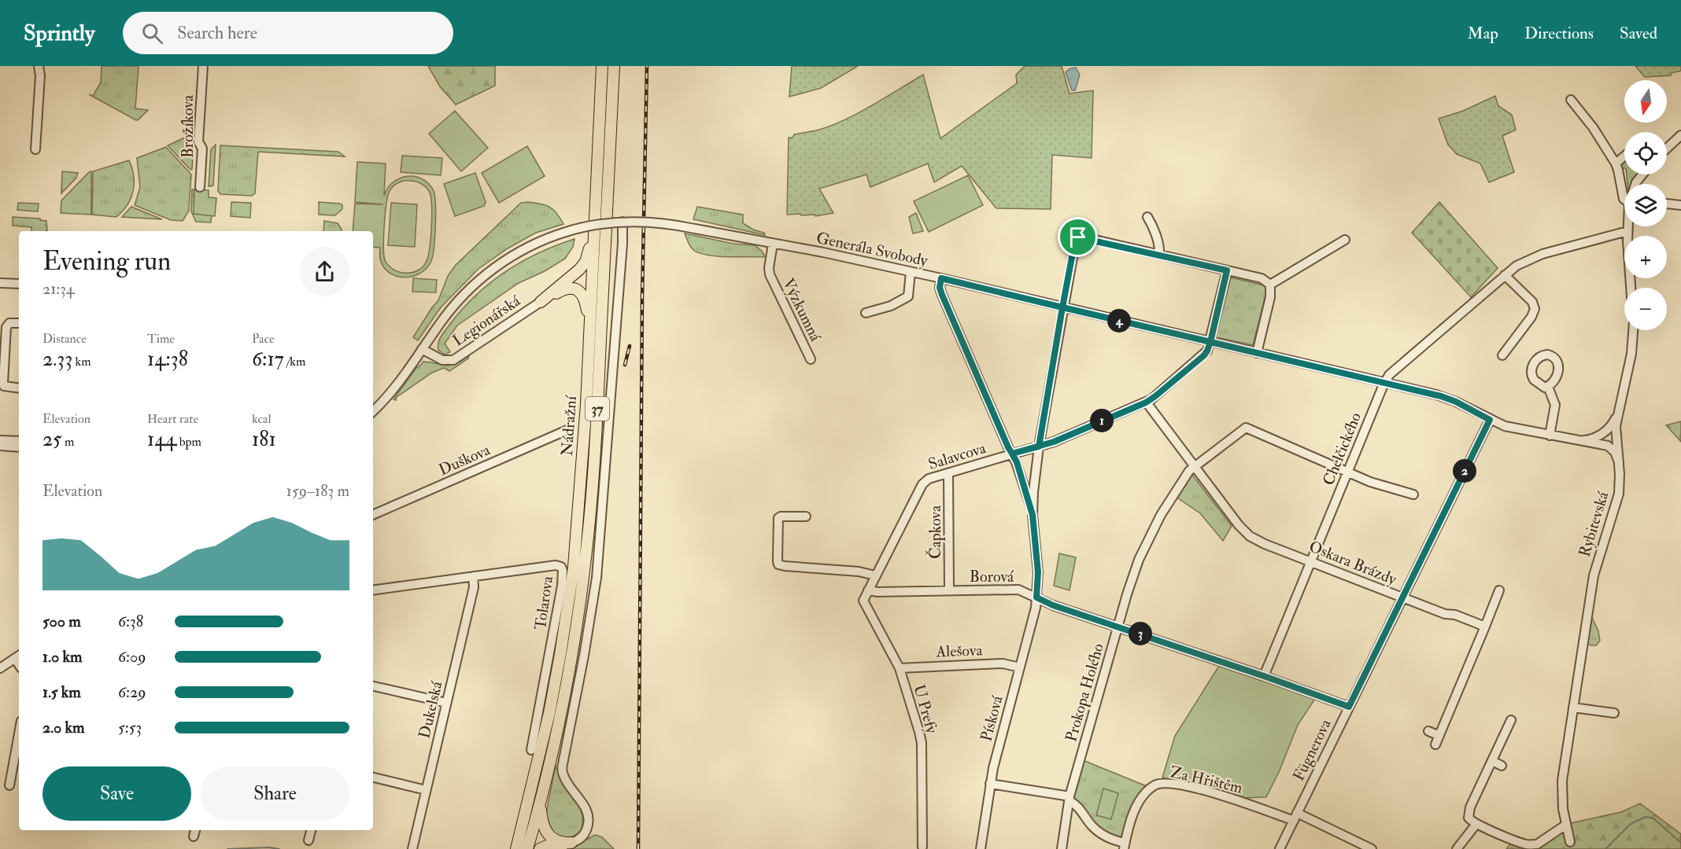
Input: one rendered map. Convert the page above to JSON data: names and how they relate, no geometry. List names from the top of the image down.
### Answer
{
  "streets": {
    "main road": ["37", "Nádražní"],
    "street": [
      "Brožíkova",
      "Generála Svobody",
      "Výzkumná",
      "Legionářská",
      "Chelčického",
      "Salavcova",
      "Duškova",
      "Rybitevská",
      "Čapkova",
      "Oskara Brázdy",
      "Borová",
      "Tolarova",
      "Alešova",
      "Prokopa Holého",
      "U Prefy",
      "Dukelská",
      "Písková",
      "Fügnerova",
      "Za Hřištěm"
    ]
  },
  "crossings": [
    ["Generála Svobody", "Výzkumná"],
    ["Generála Svobody", "Legionářská"],
    ["Generála Svobody", "Chelčického"],
    ["Generála Svobody", "Salavcova"],
    ["Generála Svobody", "Rybitevská"],
    ["Generála Svobody", "Fügnerova"],
    ["37", "Nádražní"],
    ["Chelčického", "Oskara Brázdy"],
    ["Chelčického", "Borová"],
    ["Chelčického", "Prokopa Holého"],
    ["Salavcova", "Čapkova"],
    ["Salavcova", "Oskara Brázdy"],
    ["Salavcova", "Borová"],
    ["Salavcova", "U Prefy"],
    ["Čapkova", "Borová"],
    ["Oskara Brázdy", "Prokopa Holého"],
    ["Oskara Brázdy", "Fügnerova"],
    ["Borová", "Prokopa Holého"],
    ["Borová", "U Prefy"],
    ["Borová", "Písková"],
    ["Borová", "Fügnerova"],
    ["Tolarova", "Dukelská"],
    ["Alešova", "U Prefy"],
    ["Alešova", "Písková"],
    ["Fügnerova", "Za Hřištěm"]
  ],
  "north": "bottom",
  "page": {
    "header": "Sprintly",
    "search": "Search here",
    "nav": ["Map", "Directions", "Saved"],
    "map_buttons": ["+", "−"],
    "heading": ["Evening run", "21:34"],
    "pins": [
      "4",
      "1",
      "2",
      "3"
    ],
    "stats": [
      ["Distance", "2.33 km"],
      ["Time", "14:38"],
      ["Pace", "6:17 /km"],
      ["Elevation", "25 m"],
      ["Heart rate", "144 bpm"],
      ["kcal", "181"]
    ],
    "chart": ["Elevation", "159–183 m"],
    "list": [
      {
        "name": "500 m",
        "note": "6:38"
      },
      {
        "name": "1.0 km",
        "note": "6:09"
      },
      {
        "name": "1.5 km",
        "note": "6:29"
      },
      {
        "name": "2.0 km",
        "note": "5:53"
      }
    ],
    "buttons": ["Save", "Share"]
  }
}
